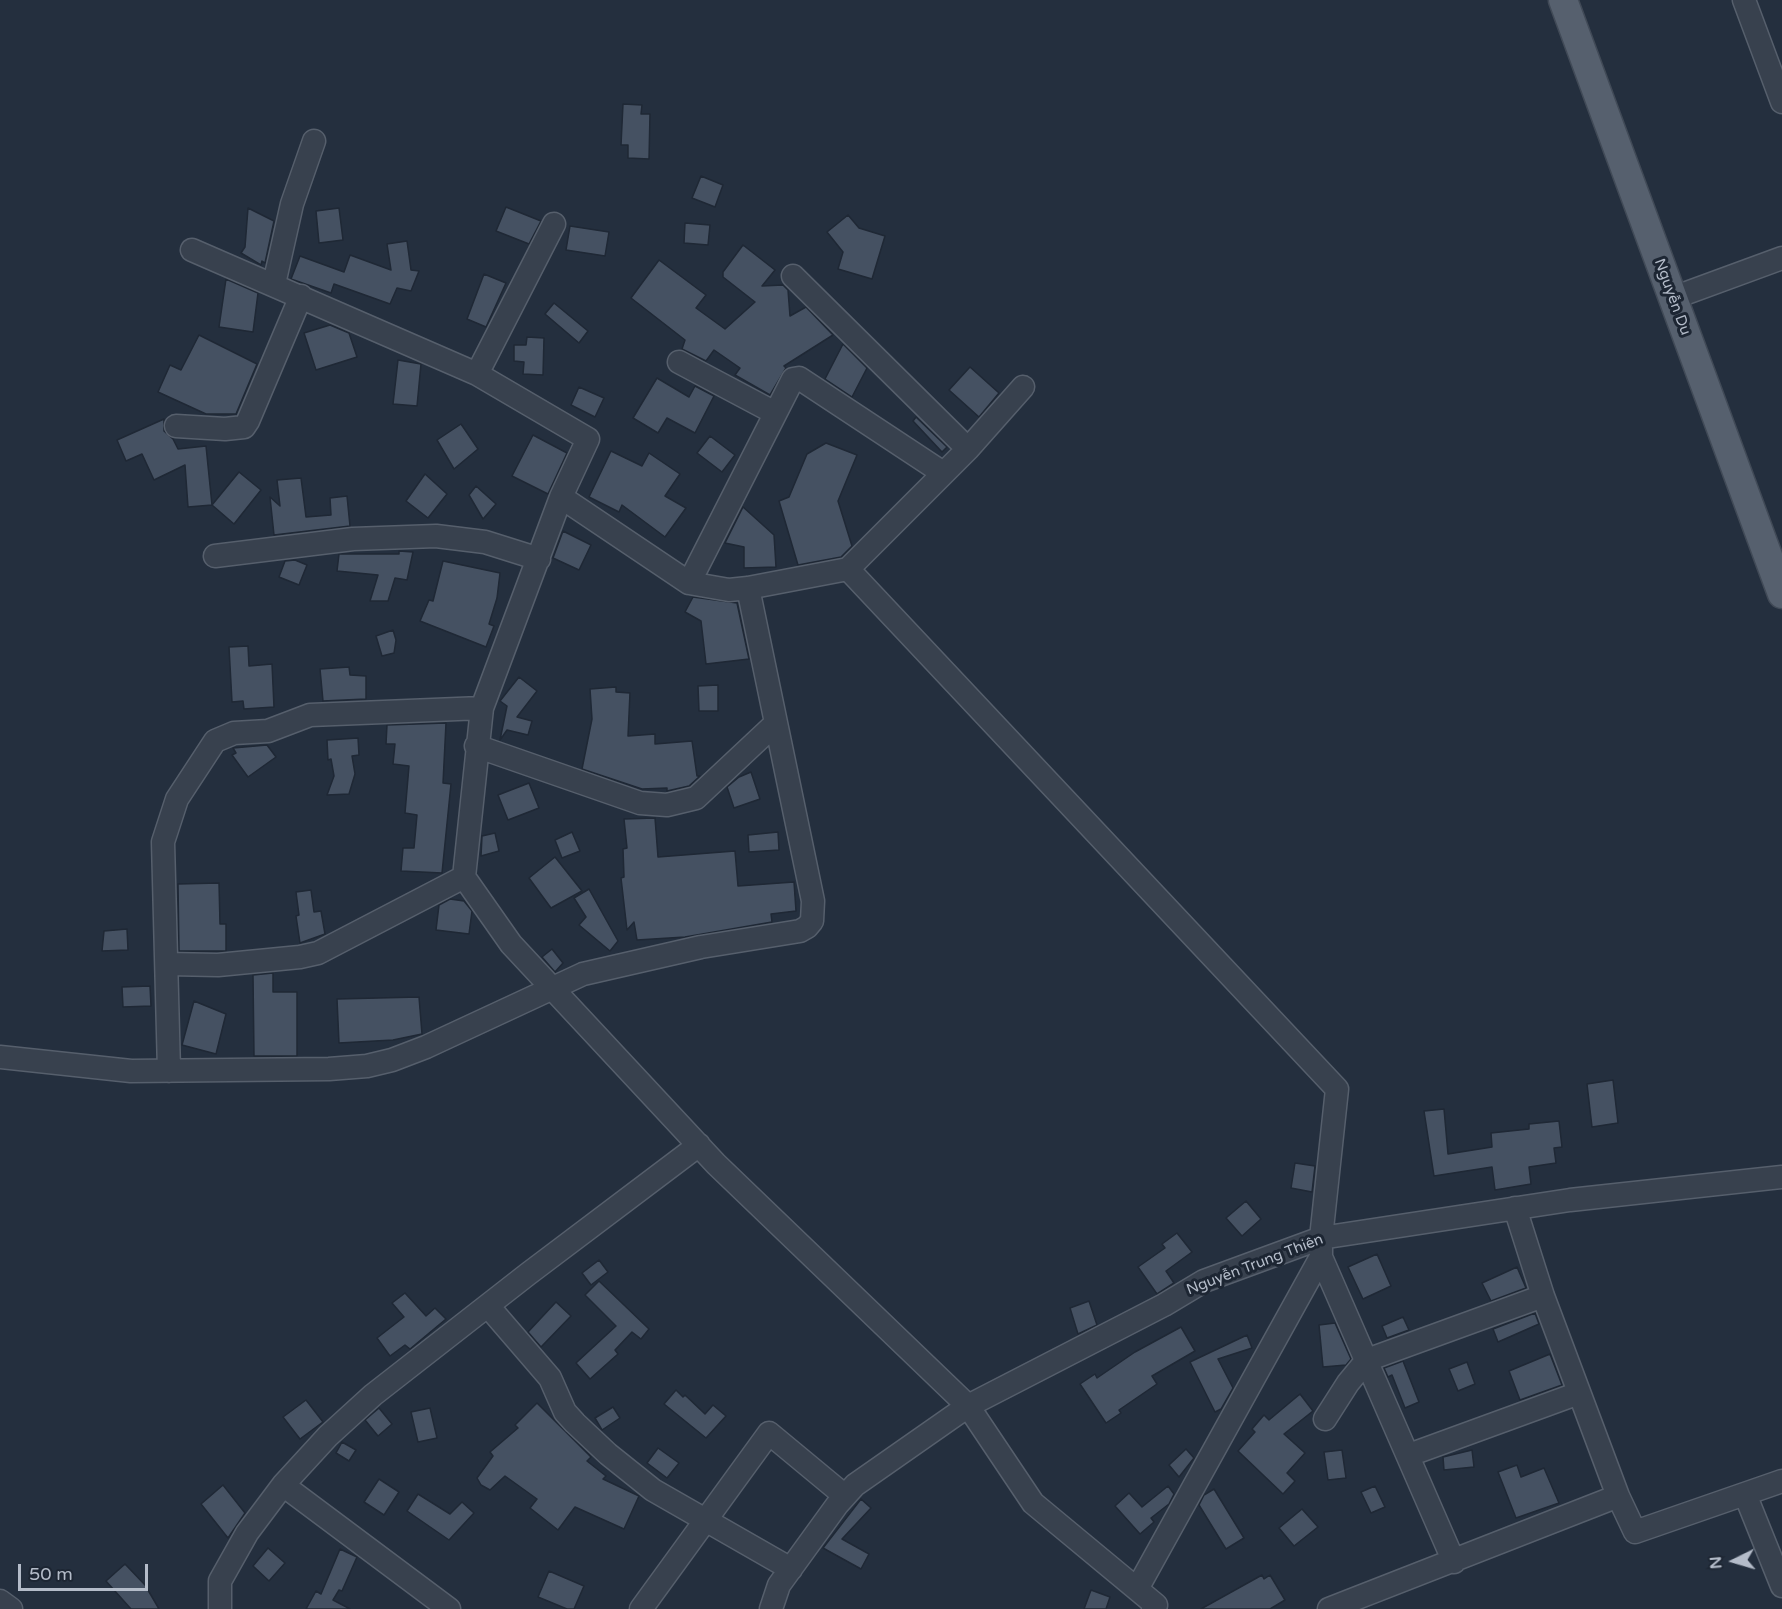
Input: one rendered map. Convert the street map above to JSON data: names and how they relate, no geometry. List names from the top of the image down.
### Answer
{
  "streets": {
    "main road": ["Nguyễn Du"],
    "street": ["Nguyễn Trung Thiên"]
  },
  "scale_bar": "50 m",
  "north": "left"
}
